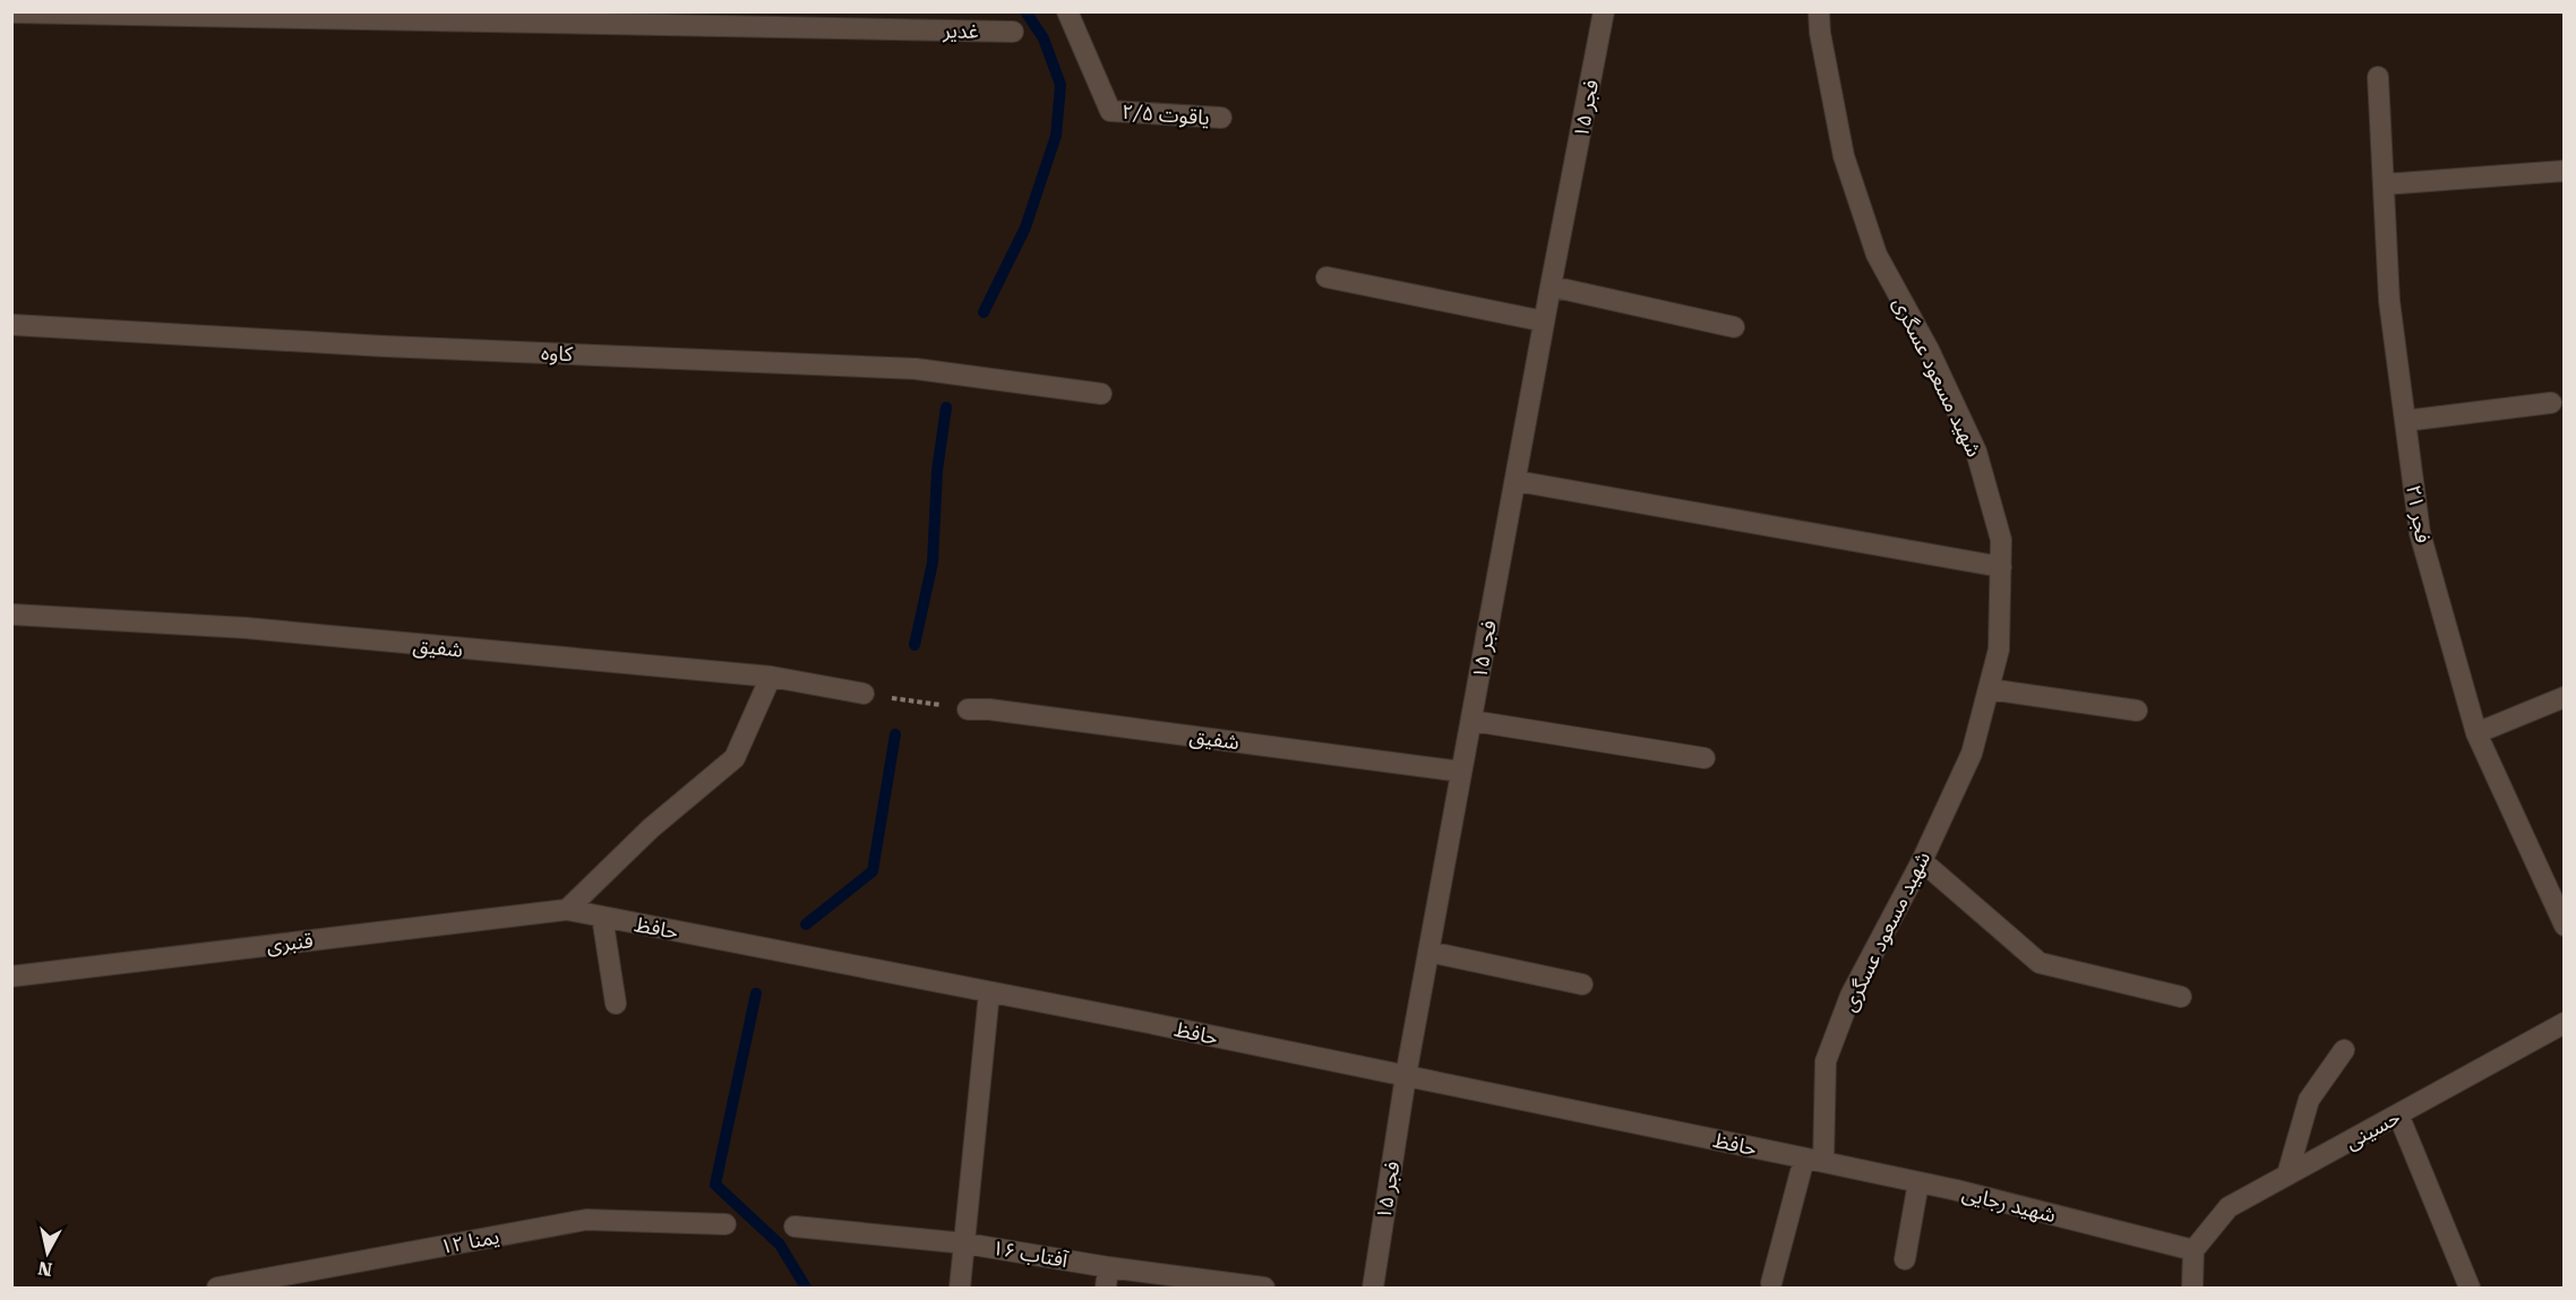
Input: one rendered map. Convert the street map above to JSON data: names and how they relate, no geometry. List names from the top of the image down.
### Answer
{
  "streets": {
    "street": [
      "غدیر",
      "فجر ۱۵",
      "یاقوت ۲/۵",
      "کاوه",
      "شهید مسعود عسگری",
      "فجر ۲۱",
      "شفیق",
      "حافظ",
      "قنبری",
      "حسینی",
      "شهید رجایی",
      "یمنا ۱۲",
      "آفتاب ۱۶"
    ]
  },
  "crossings": [
    ["فجر ۱۵", "شفیق"],
    ["فجر ۱۵", "حافظ"],
    ["شهید مسعود عسگری", "حافظ"],
    ["شهید مسعود عسگری", "شهید رجایی"],
    ["حافظ", "قنبری"],
    ["حافظ", "شهید رجایی"],
    ["حسینی", "شهید رجایی"]
  ],
  "north": "bottom"
}
